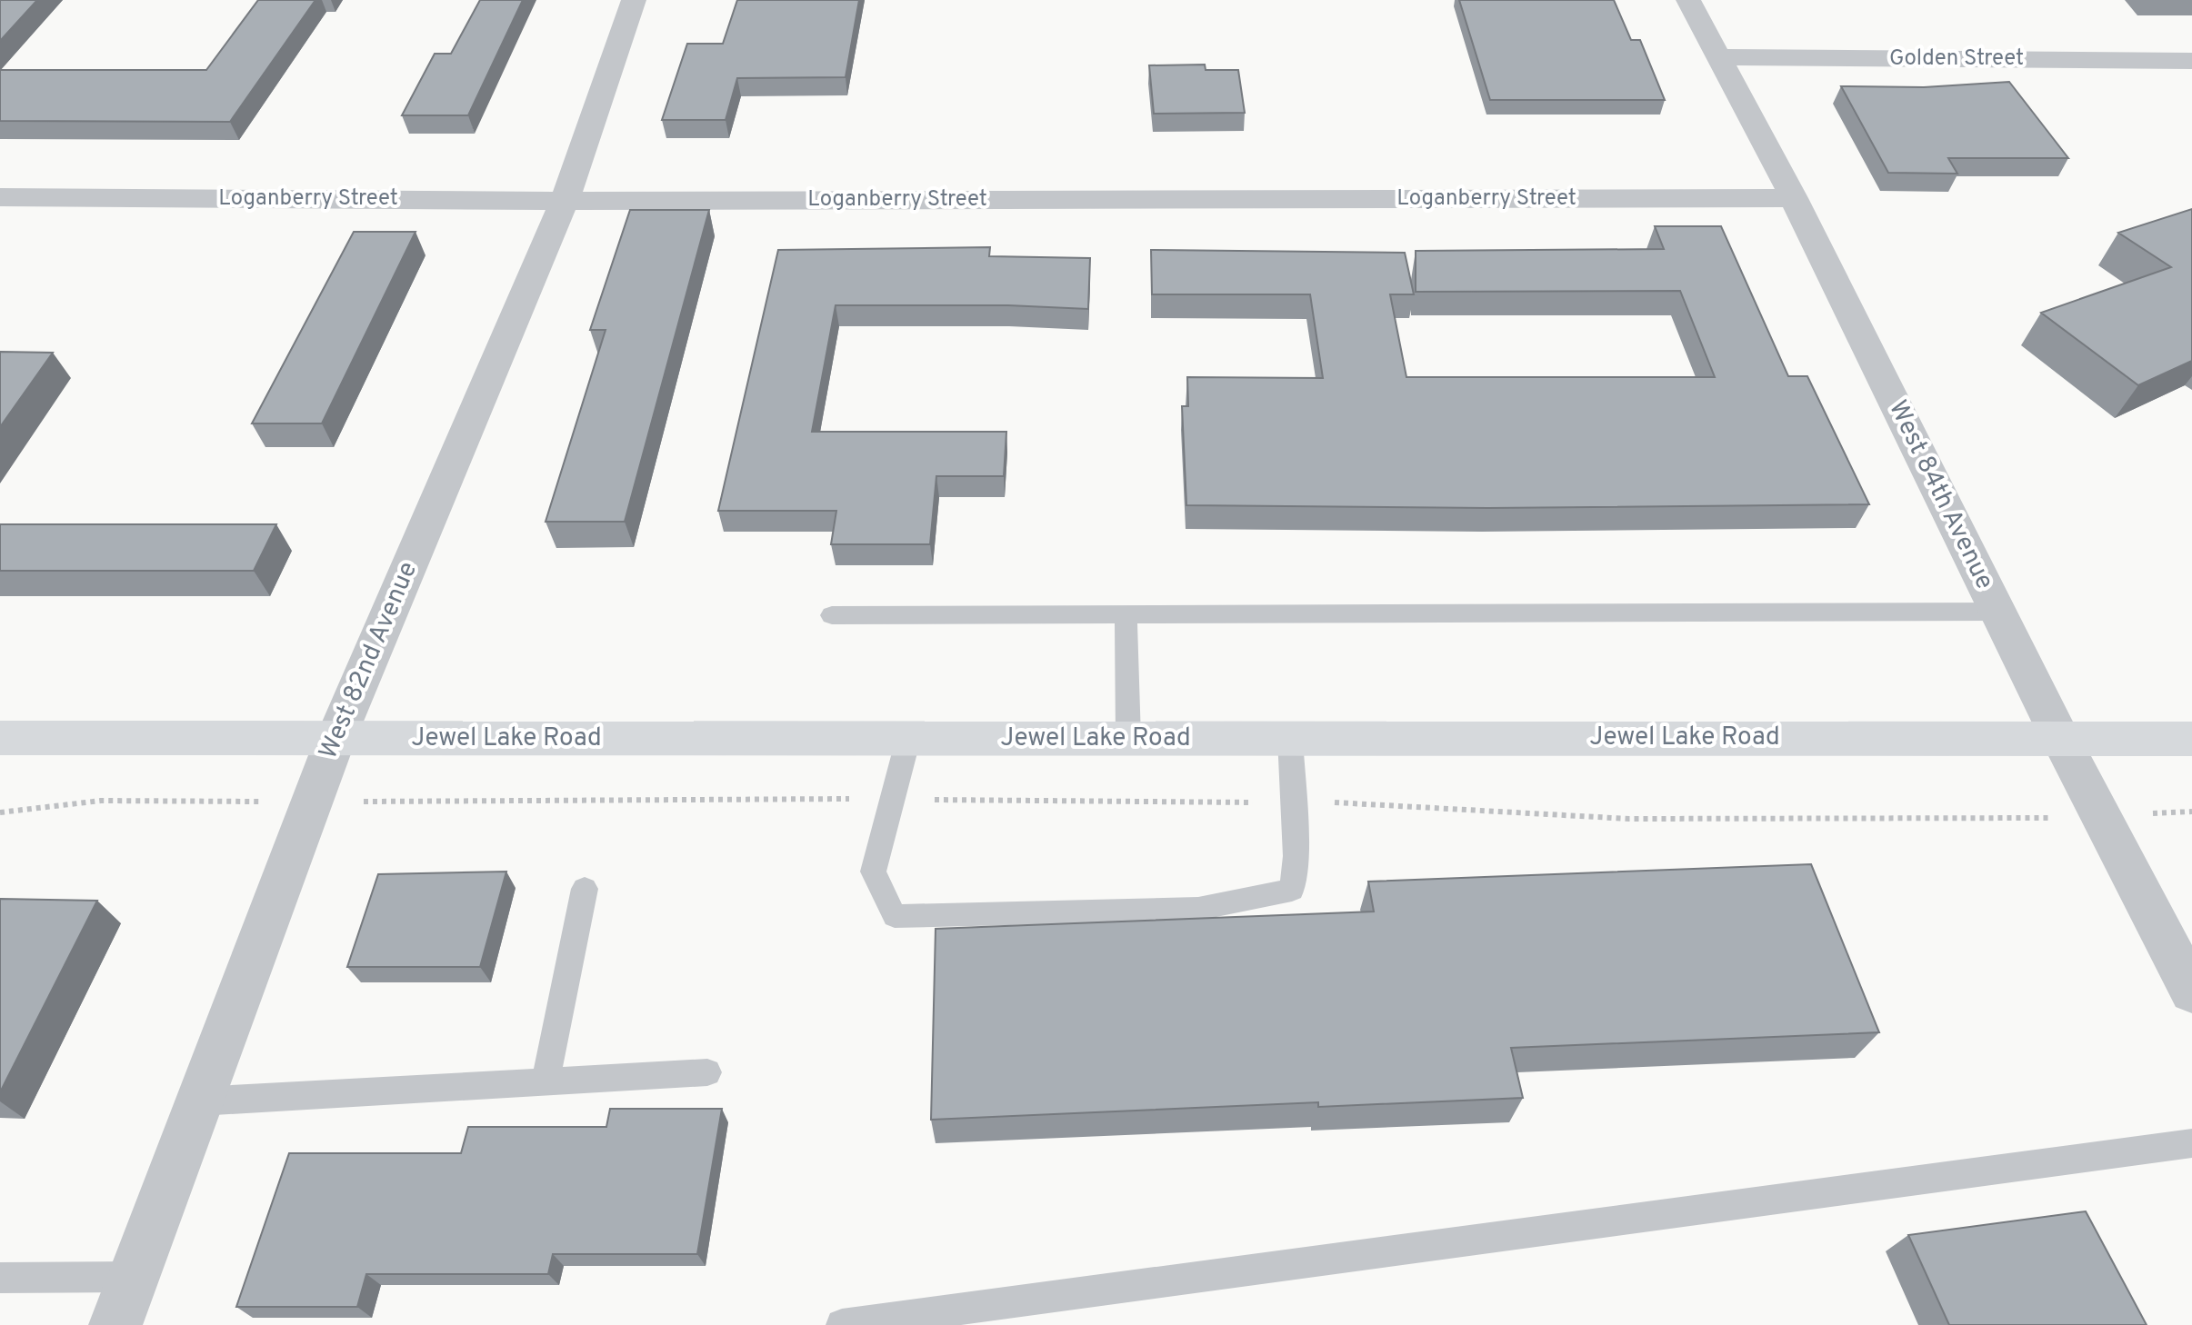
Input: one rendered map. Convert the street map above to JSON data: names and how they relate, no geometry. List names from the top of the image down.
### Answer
{
  "streets": {
    "main road": ["Jewel Lake Road"],
    "street": [
      "Golden Street",
      "Loganberry Street",
      "West 84th Avenue",
      "West 82nd Avenue"
    ]
  },
  "crossings": [
    ["Golden Street", "West 84th Avenue"],
    ["Loganberry Street", "West 84th Avenue"],
    ["Loganberry Street", "West 82nd Avenue"],
    ["West 84th Avenue", "Jewel Lake Road"],
    ["West 82nd Avenue", "Jewel Lake Road"]
  ]
}
